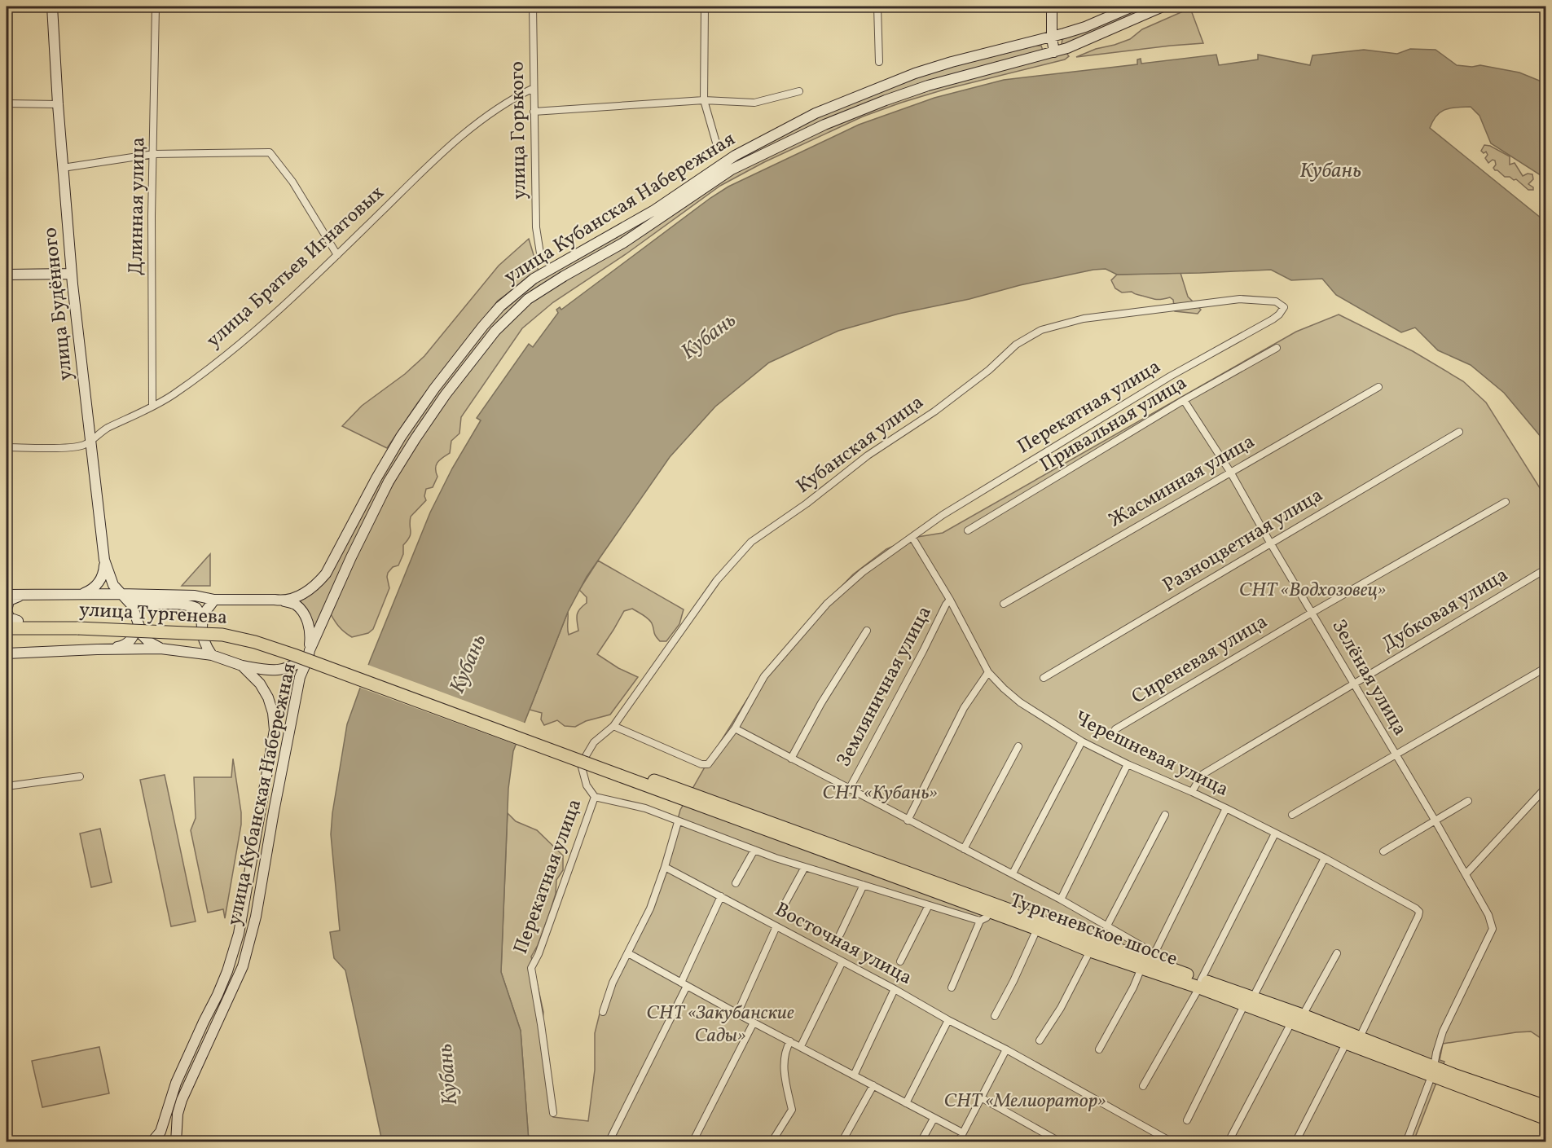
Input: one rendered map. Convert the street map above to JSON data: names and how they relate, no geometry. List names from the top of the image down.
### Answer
{
  "streets": {
    "highway": ["улица Тургенева", "Тургеневское шоссе"],
    "main road": ["улица Кубанская Набережная", "улица Будённого"],
    "street": [
      "улица Горького",
      "Длинная улица",
      "улица Братьев Игнатовых",
      "Перекатная улица",
      "Привальная улица",
      "Кубанская улица",
      "Жасминная улица",
      "Разноцветная улица",
      "Дубковая улица",
      "Сиреневая улица",
      "Зелёная улица",
      "Земляничная улица",
      "Черешневая улица",
      "Восточная улица"
    ]
  },
  "crossings": [
    ["улица Горького", "улица Братьев Игнатовых"],
    ["Длинная улица", "улица Братьев Игнатовых"],
    ["улица Кубанская Набережная", "улица Будённого"],
    ["улица Братьев Игнатовых", "улица Будённого"],
    ["Перекатная улица", "Кубанская улица"],
    ["Перекатная улица", "Черешневая улица"],
    ["Привальная улица", "Зелёная улица"],
    ["Жасминная улица", "Зелёная улица"],
    ["Разноцветная улица", "Зелёная улица"],
    ["Дубковая улица", "Зелёная улица"],
    ["Дубковая улица", "Черешневая улица"],
    ["улица Тургенева", "Тургеневское шоссе"],
    ["Сиреневая улица", "Зелёная улица"],
    ["Зелёная улица", "Тургеневское шоссе"],
    ["Земляничная улица", "Черешневая улица"],
    ["Черешневая улица", "Тургеневское шоссе"]
  ],
  "water": ["Кубань"],
  "parks": [
    "СНТ «Водхозовец»",
    "СНТ «Кубань»",
    "СНТ «Закубанские Сады»",
    "СНТ «Мелиоратор»"
  ]
}
